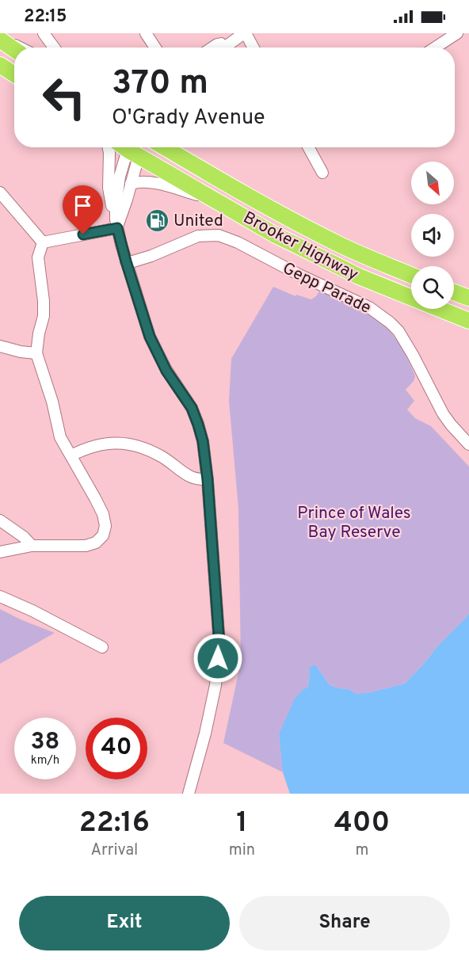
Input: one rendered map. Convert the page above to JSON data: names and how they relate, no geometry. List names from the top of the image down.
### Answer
{
  "streets": {
    "highway": ["Brooker Highway"],
    "street": ["Gepp Parade"]
  },
  "parks": ["Prince of Wales Bay Reserve"],
  "places": {
    "fuel station": ["United"]
  },
  "north": "bottom right",
  "page": {
    "status": "22:15",
    "turn": ["370 m", "O'Grady Avenue"],
    "speed": "38 km/h",
    "limit": "40",
    "eta": [
      "22:16",
      "Arrival",
      "1",
      "min",
      "400",
      "m"
    ],
    "buttons": ["Exit", "Share"]
  }
}
